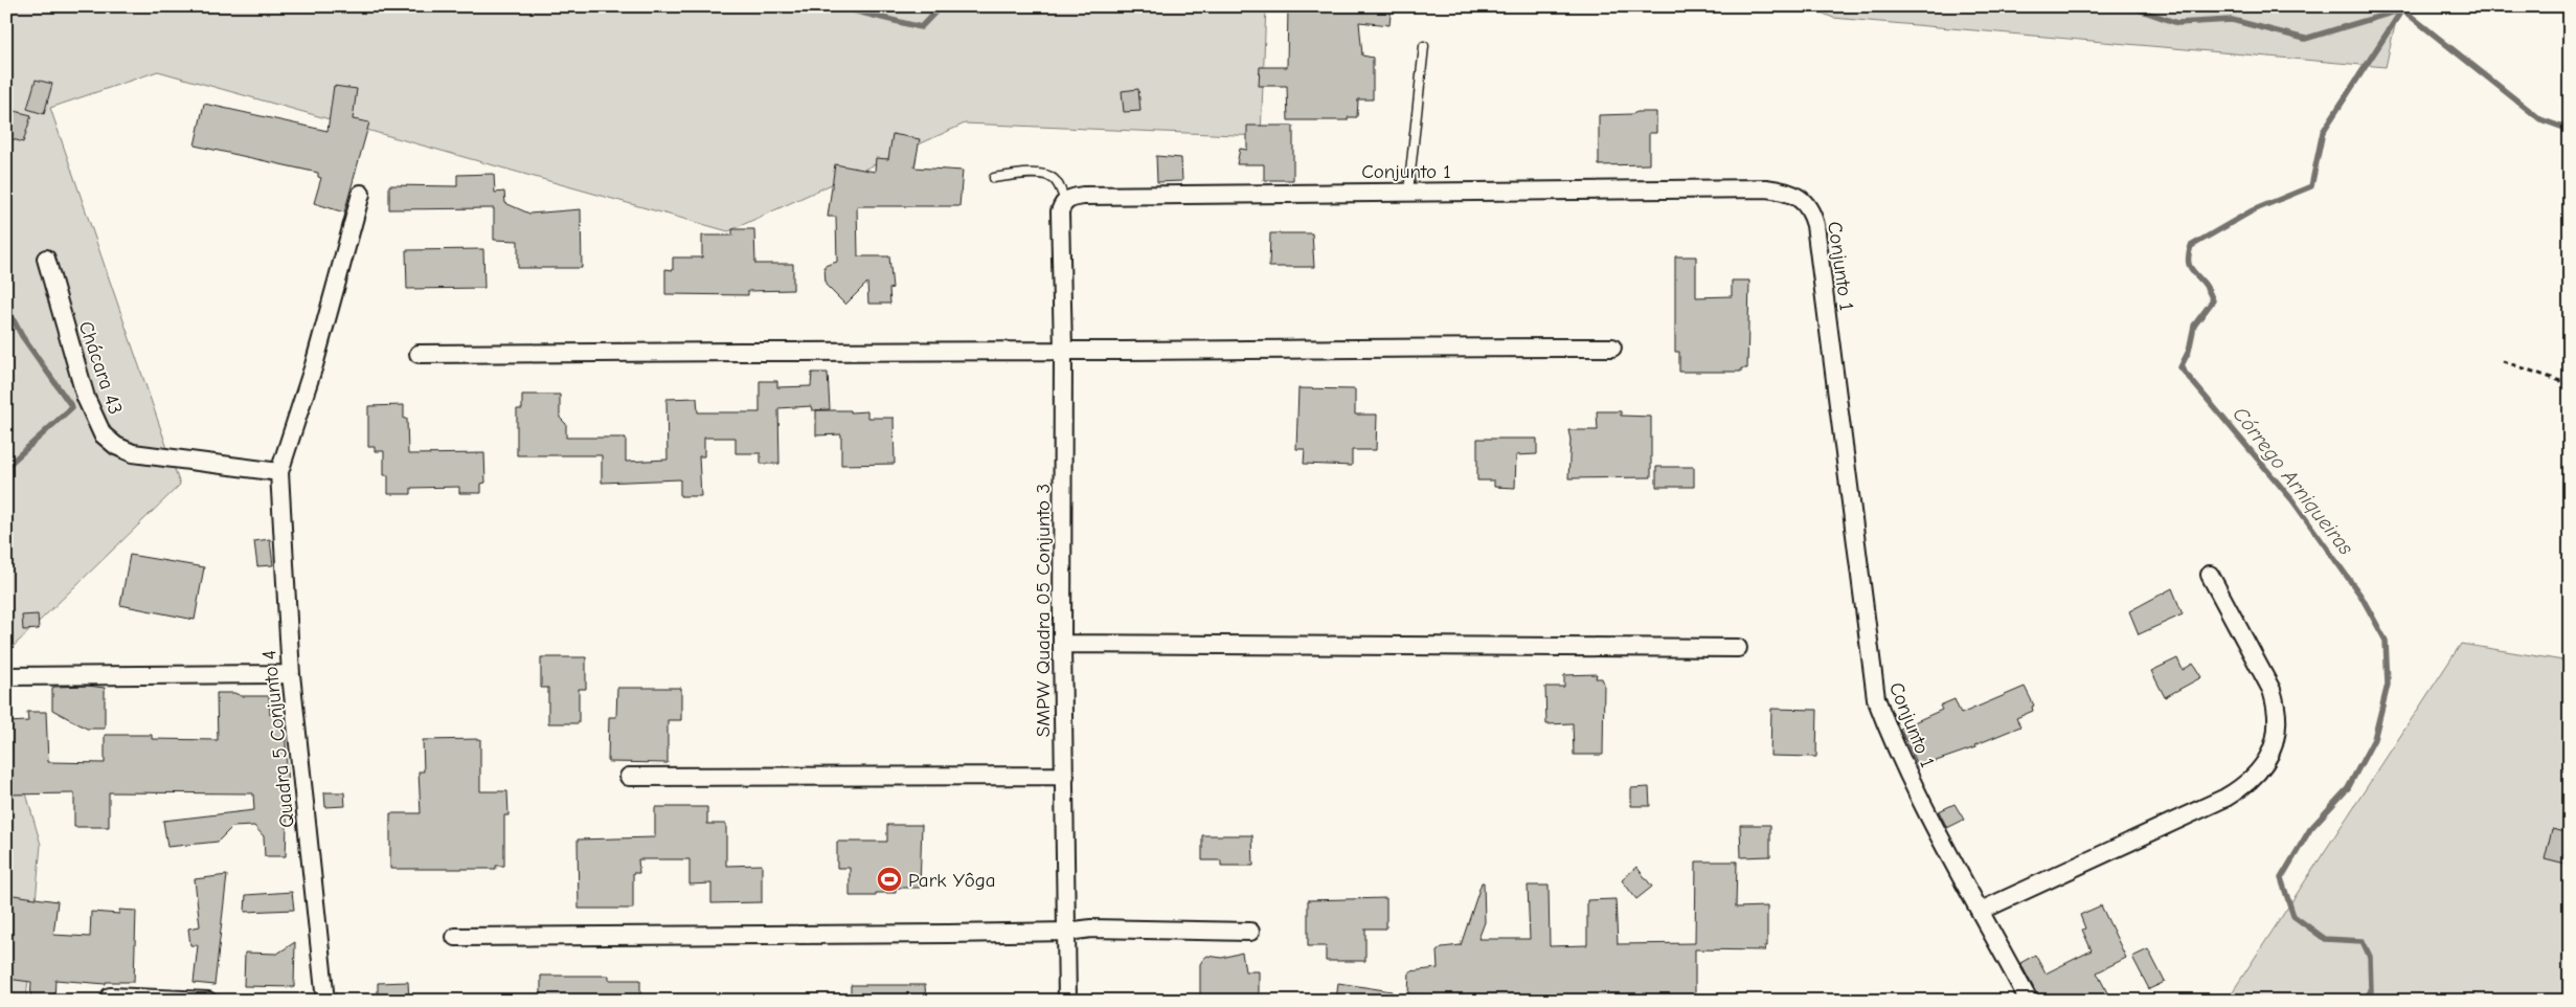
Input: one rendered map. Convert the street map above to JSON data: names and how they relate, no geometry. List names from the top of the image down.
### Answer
{
  "streets": {
    "street": [
      "Conjunto 1",
      "Chácara 43",
      "SMPW Quadra 05 Conjunto 3",
      "Quadra 5 Conjunto 4"
    ]
  },
  "crossings": [
    ["Conjunto 1", "SMPW Quadra 05 Conjunto 3"],
    ["Chácara 43", "Quadra 5 Conjunto 4"]
  ],
  "water": ["Córrego Arniqueiras"],
  "places": {
    "sports": ["Park Yôga"]
  }
}
